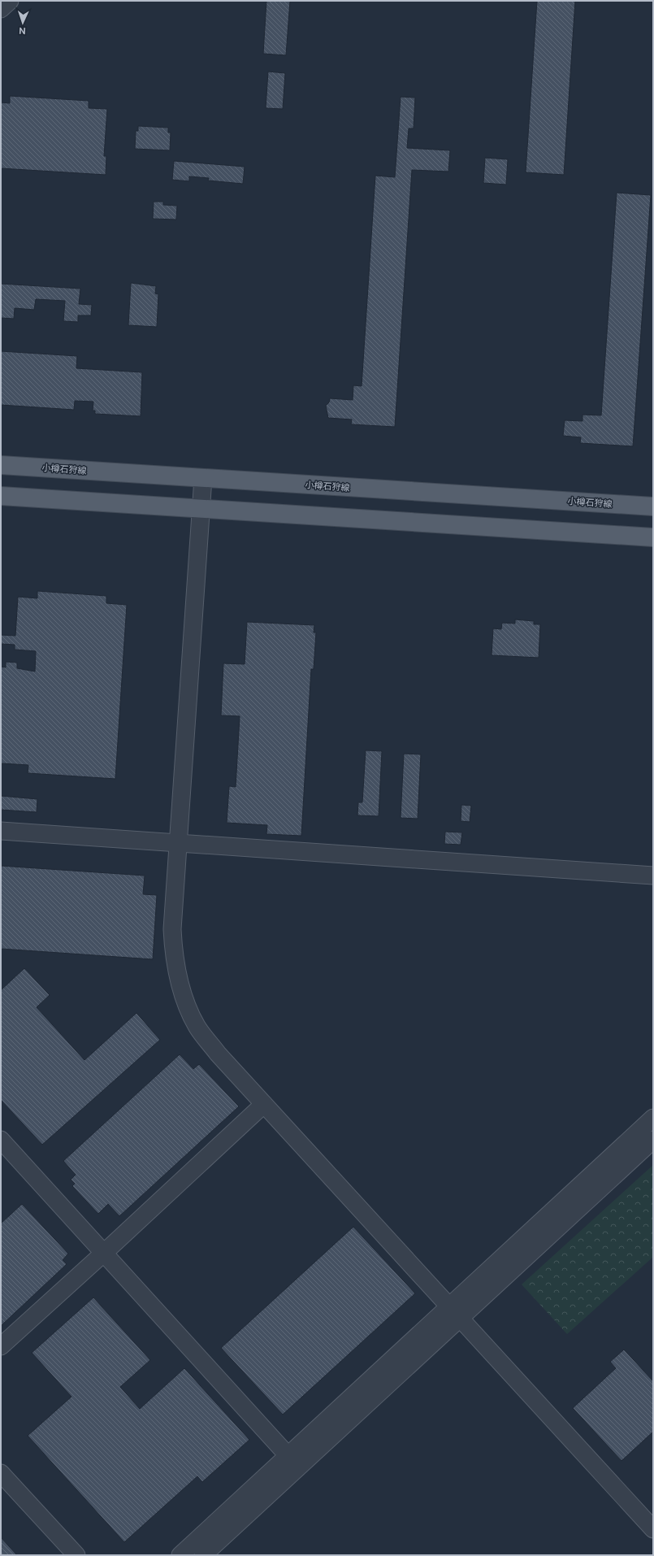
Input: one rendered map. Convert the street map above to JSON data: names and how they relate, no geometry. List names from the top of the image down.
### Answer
{
  "streets": {
    "main road": ["小樽石狩線"]
  },
  "north": "bottom"
}
